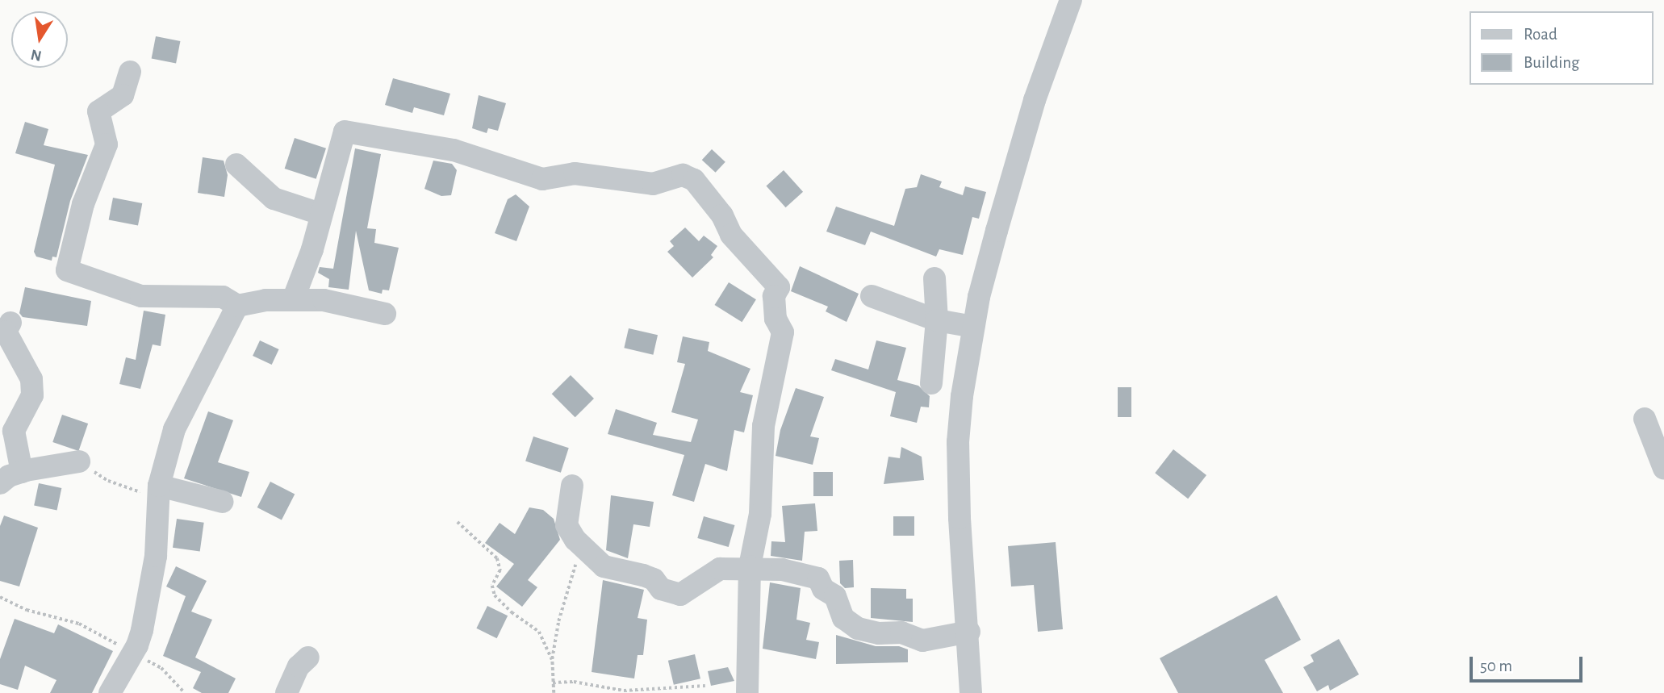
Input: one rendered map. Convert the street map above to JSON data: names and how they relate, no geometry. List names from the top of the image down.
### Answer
{
  "legend": ["Road", "Building"],
  "scale_bar": "50 m",
  "north": "bottom"
}
